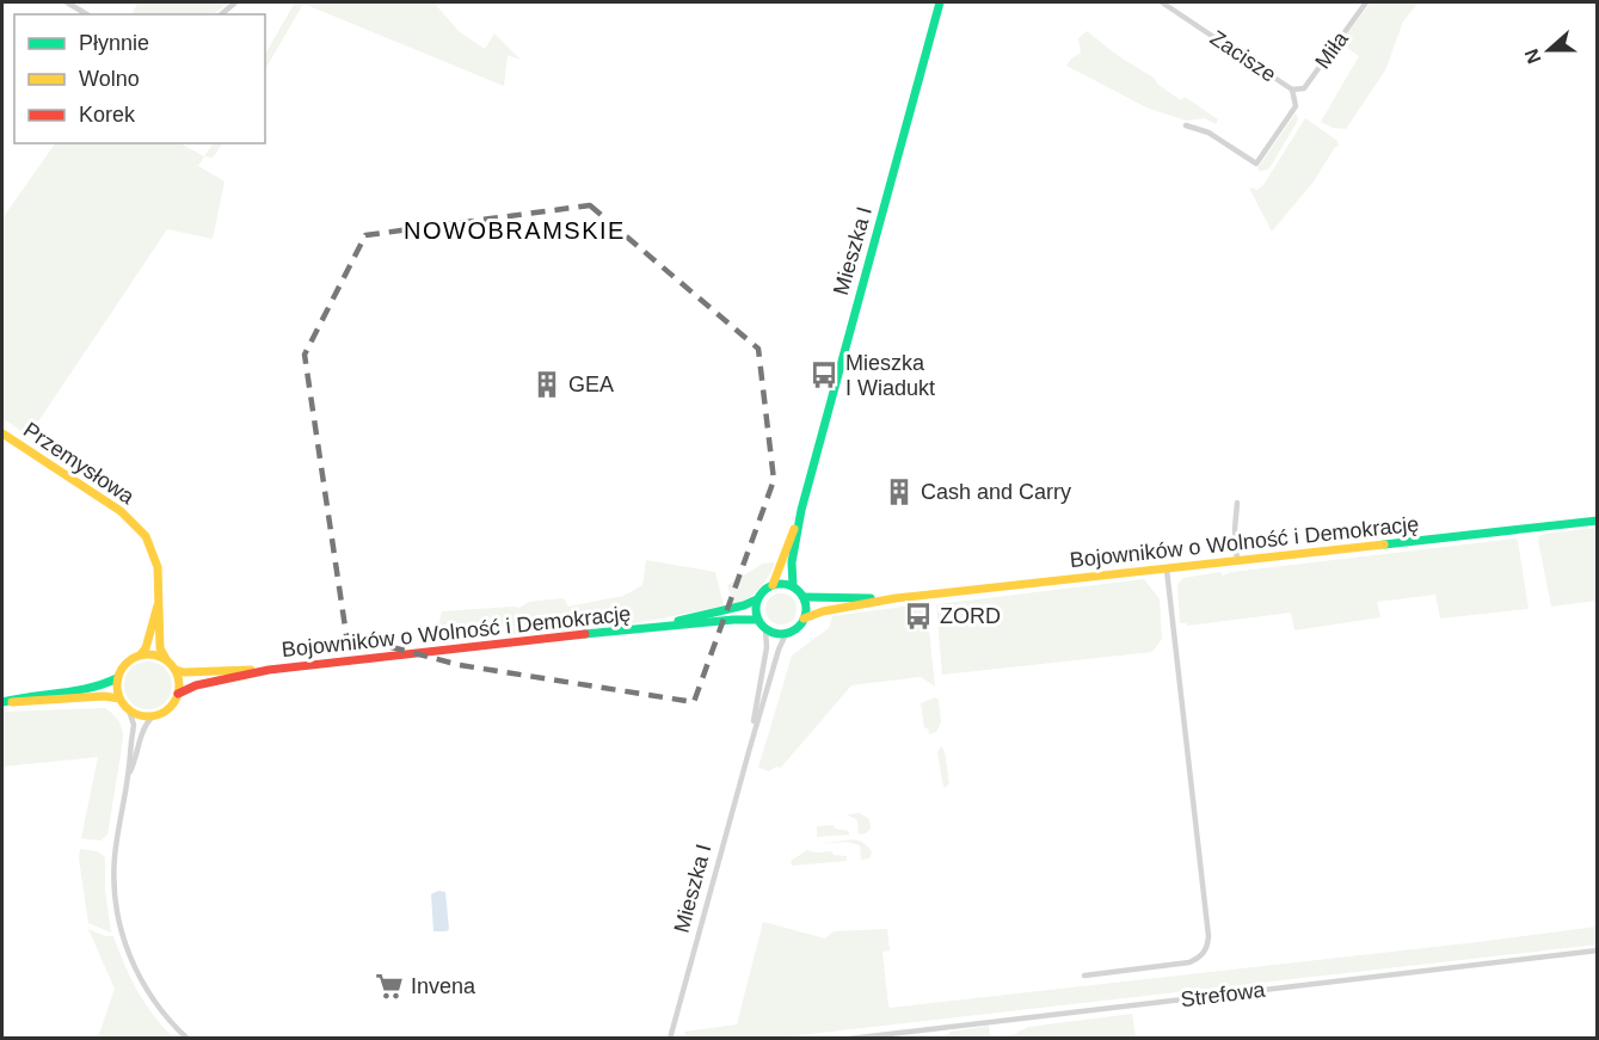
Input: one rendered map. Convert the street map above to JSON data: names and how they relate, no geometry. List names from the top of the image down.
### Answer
{
  "streets": {
    "main road": ["Mieszka I", "Przemysłowa", "Bojowników o Wolność i Demokrację"],
    "street": ["Miła", "Zacisze", "Strefowa"]
  },
  "crossings": [
    ["Miła", "Zacisze"],
    ["Mieszka I", "Bojowników o Wolność i Demokrację"],
    ["Przemysłowa", "Bojowników o Wolność i Demokrację"]
  ],
  "districts": ["NOWOBRAMSKIE"],
  "places": {
    "bus stop": ["Mieszka I Wiadukt", "ZORD"],
    "building": ["GEA", "Cash and Carry"],
    "supermarket": ["Invena"]
  },
  "legend": ["Płynnie", "Wolno", "Korek"],
  "north": "left"
}
